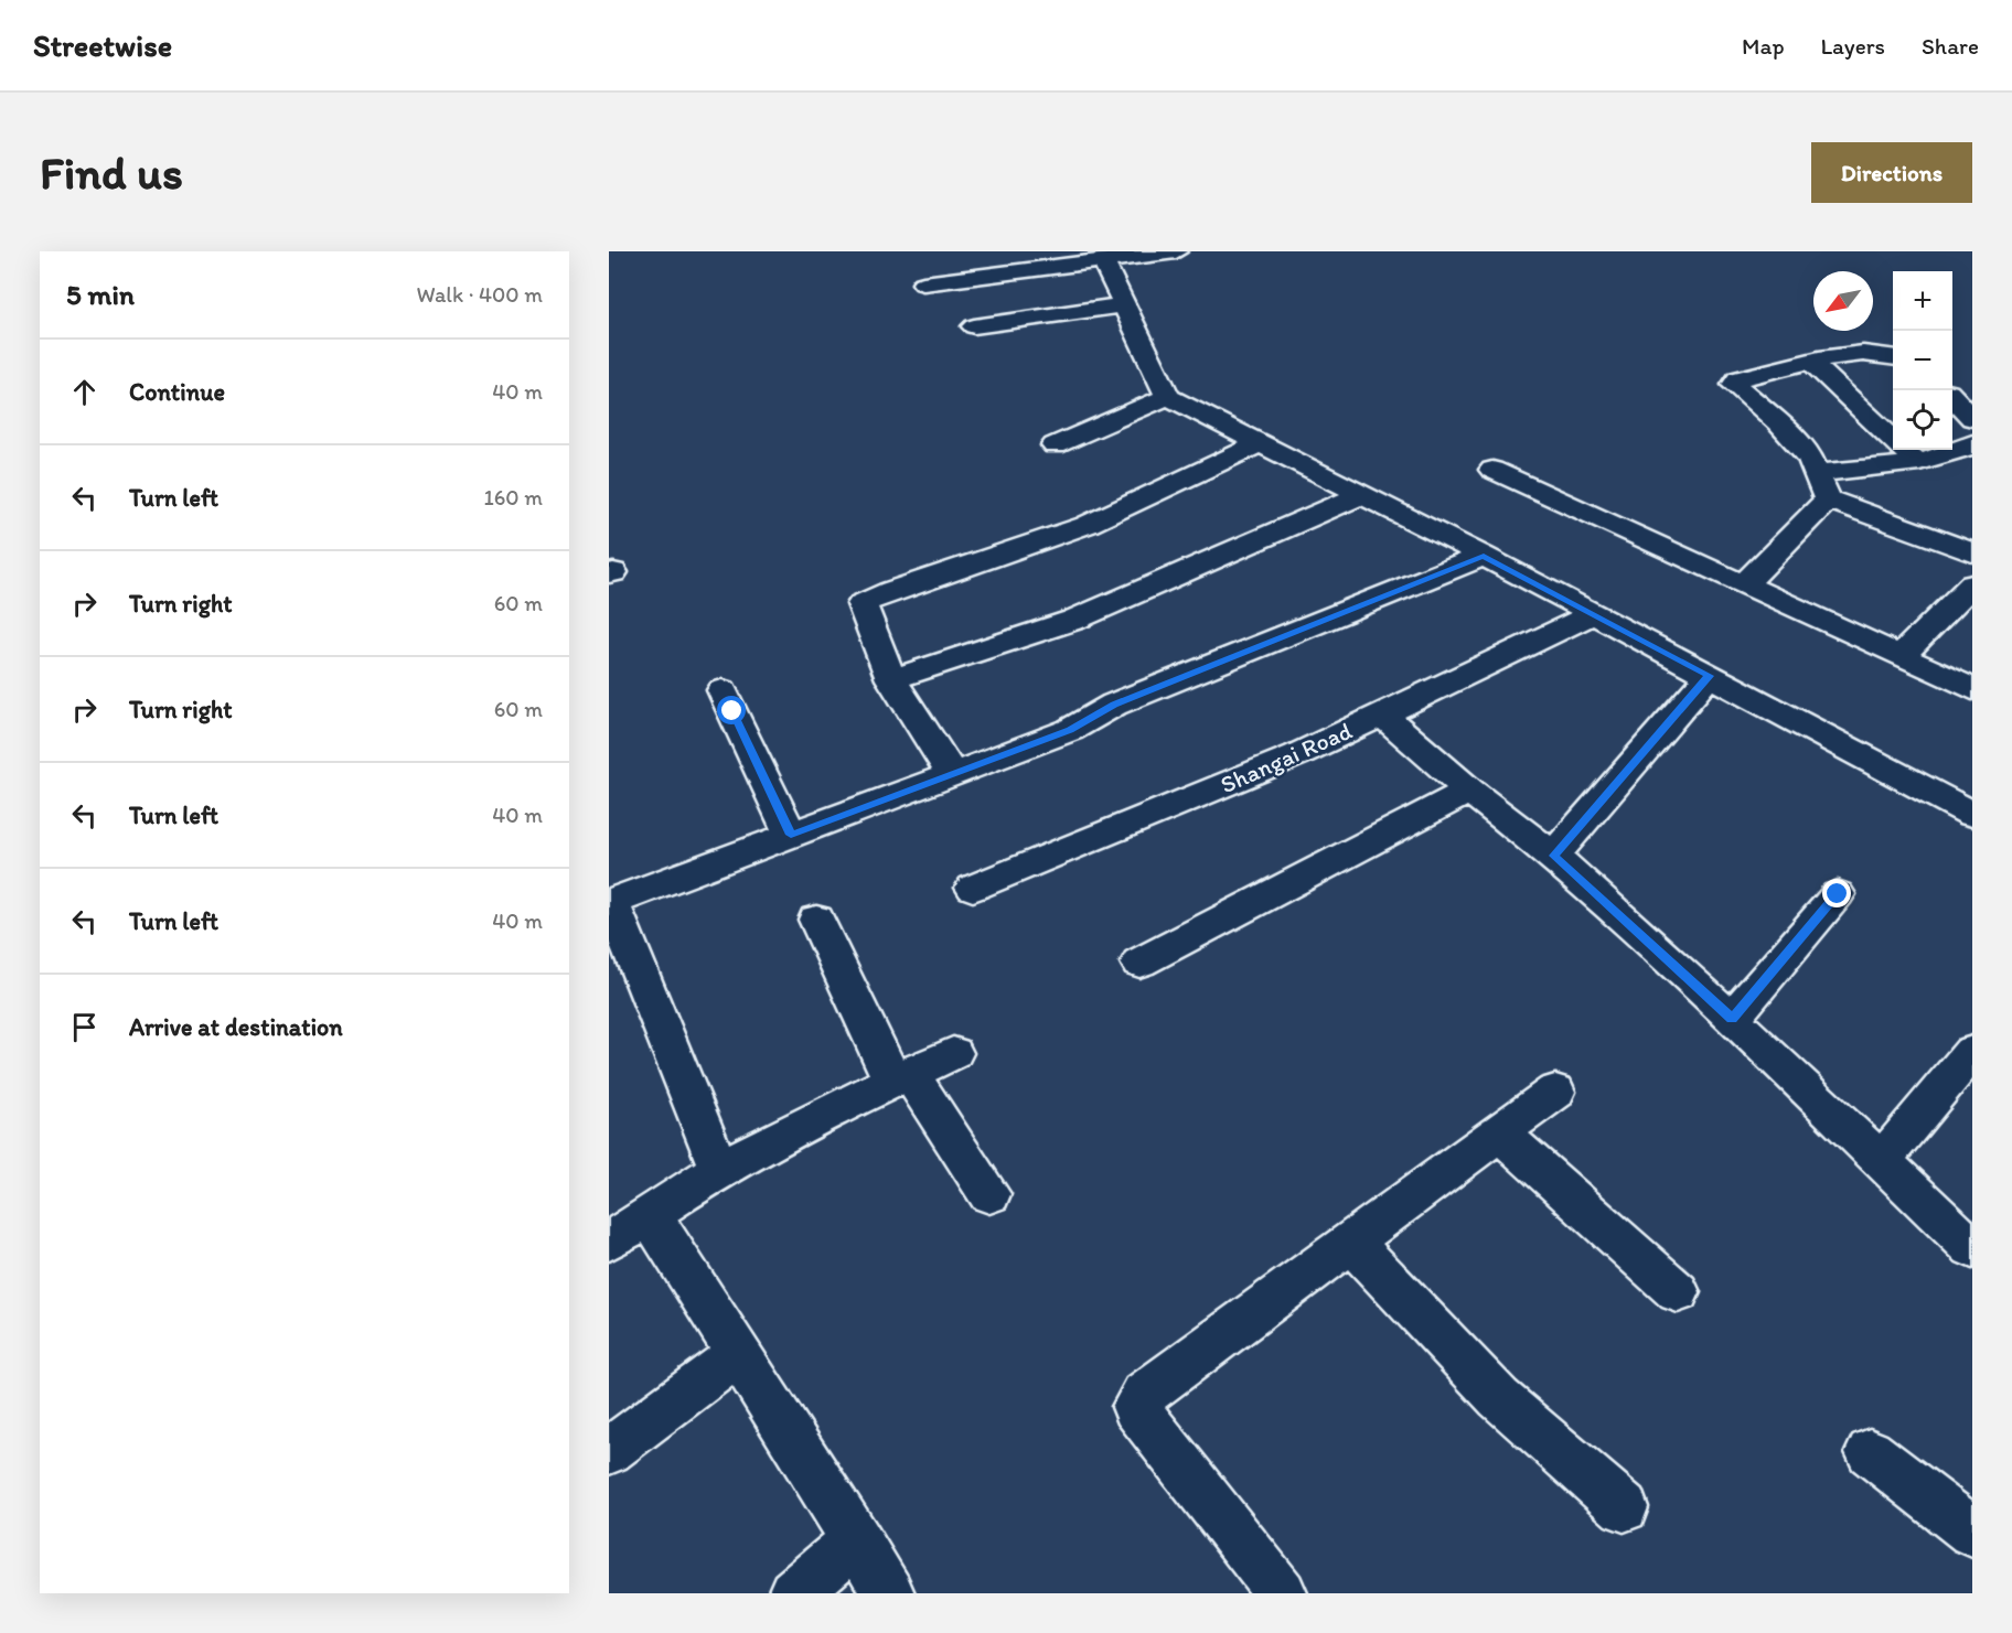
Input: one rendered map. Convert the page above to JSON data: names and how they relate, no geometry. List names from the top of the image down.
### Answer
{
  "streets": {
    "street": ["Shangai Road"]
  },
  "north": "bottom left",
  "page": {
    "header": "Streetwise",
    "nav": ["Map", "Layers", "Share"],
    "buttons": "Directions",
    "title": "Find us",
    "heading": ["5 min", "Walk · 400 m"],
    "map_buttons": ["+", "−"],
    "list": [
      ["Continue", "40 m"],
      ["Turn left", "160 m"],
      ["Turn right", "60 m"],
      ["Turn right", "60 m"],
      ["Turn left", "40 m"],
      ["Turn left", "40 m"],
      "Arrive at destination"
    ]
  }
}
